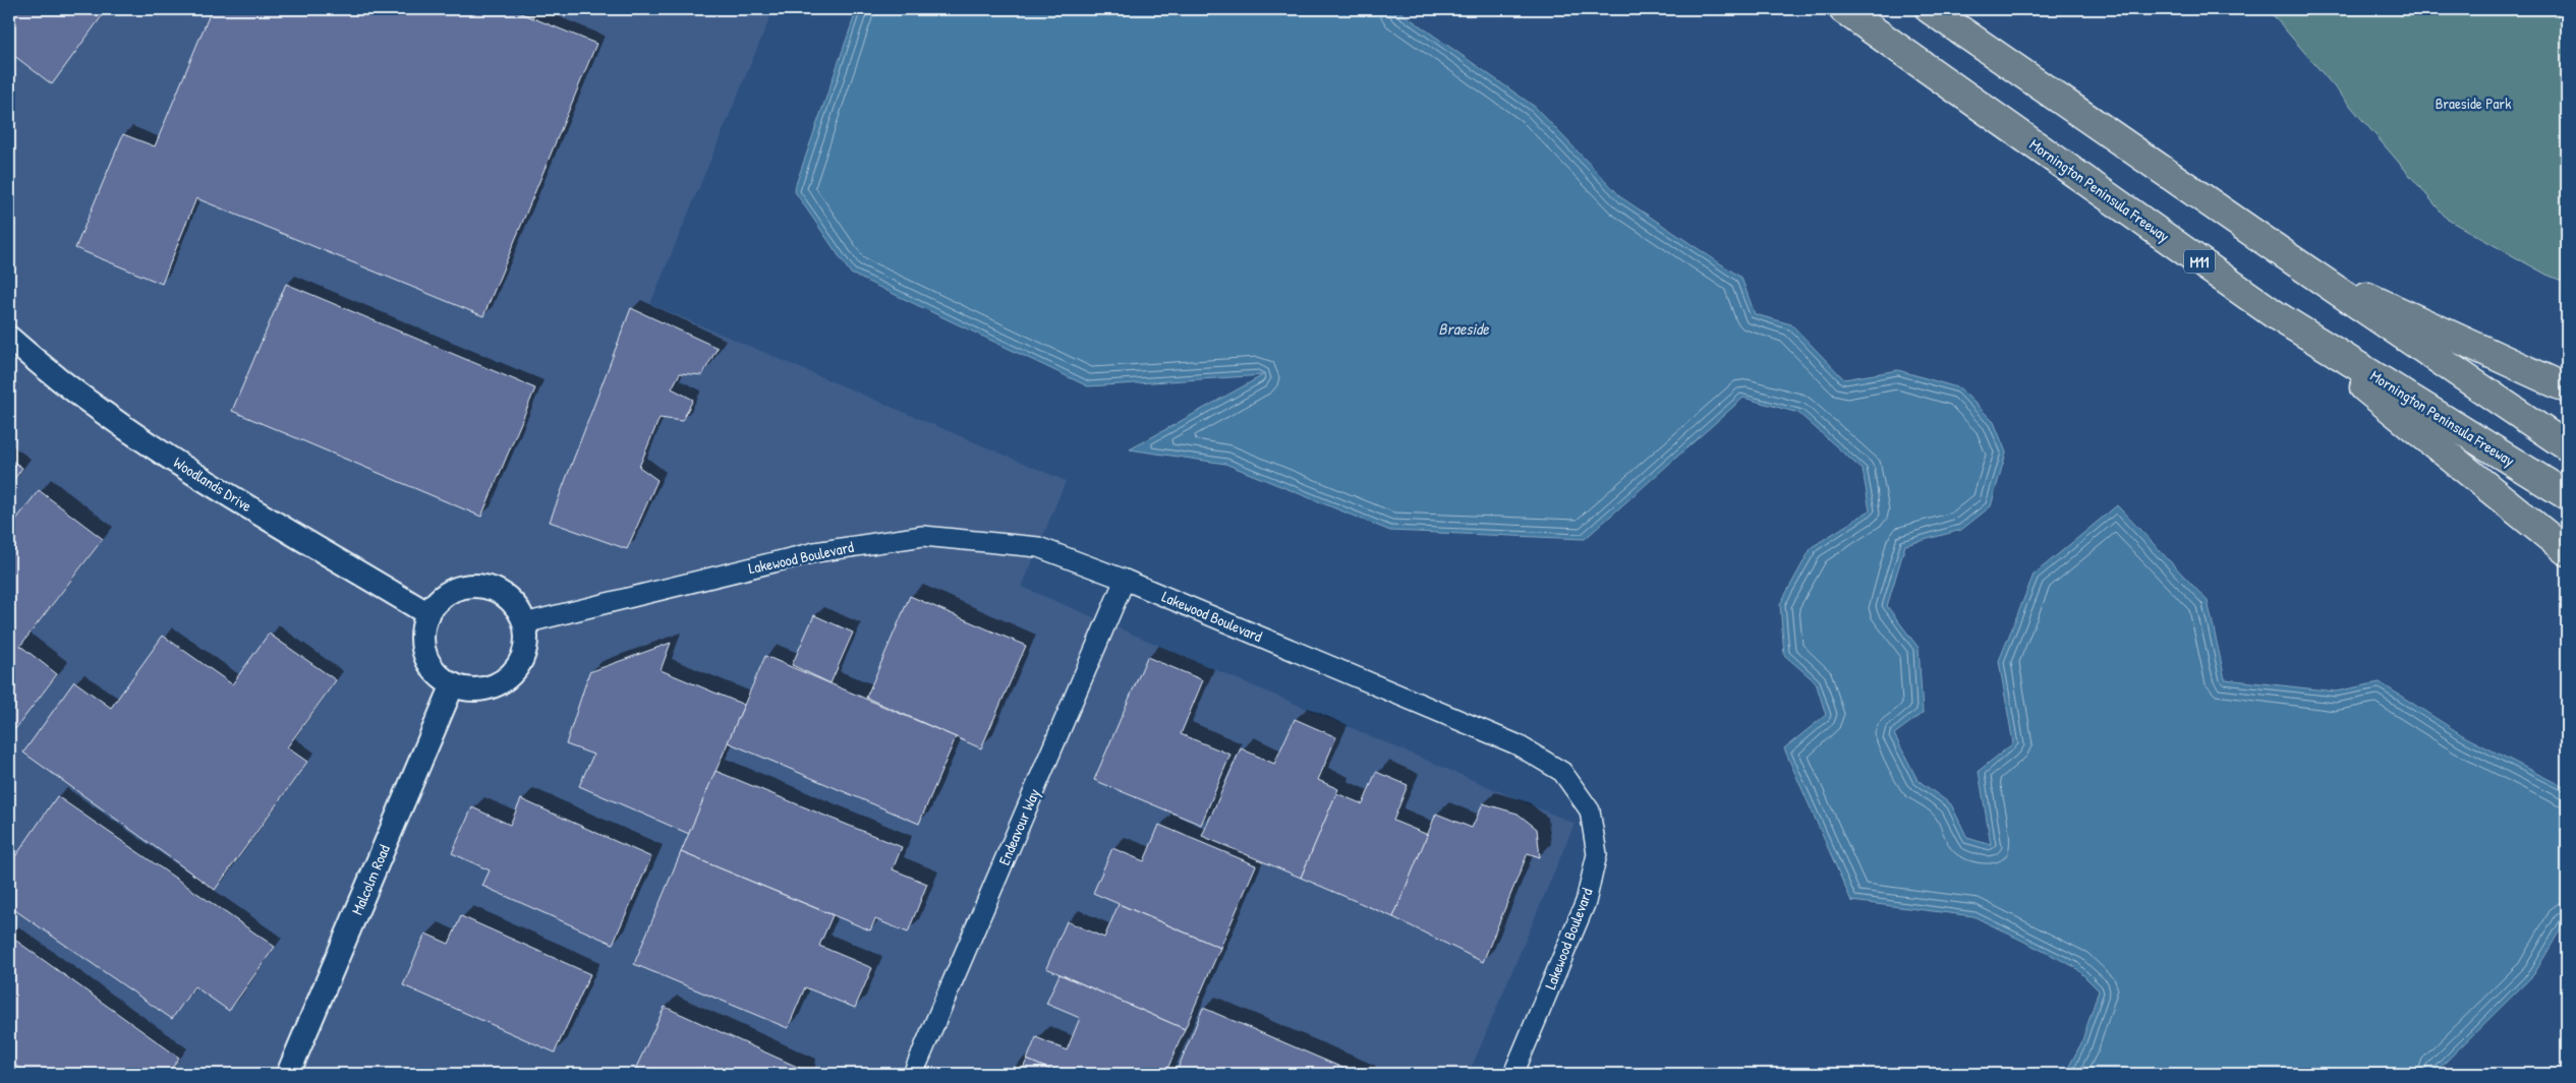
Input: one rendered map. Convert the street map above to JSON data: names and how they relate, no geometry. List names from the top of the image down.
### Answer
{
  "streets": {
    "highway": ["Mornington Peninsula Freeway", "M11"],
    "street": [
      "Woodlands Drive",
      "Lakewood Boulevard",
      "Endeavour Way",
      "Malcolm Road"
    ]
  },
  "crossings": [
    ["Woodlands Drive", "Lakewood Boulevard"],
    ["Woodlands Drive", "Malcolm Road"],
    ["Lakewood Boulevard", "Endeavour Way"],
    ["Lakewood Boulevard", "Malcolm Road"]
  ],
  "water": ["Braeside"],
  "parks": ["Braeside Park"]
}
